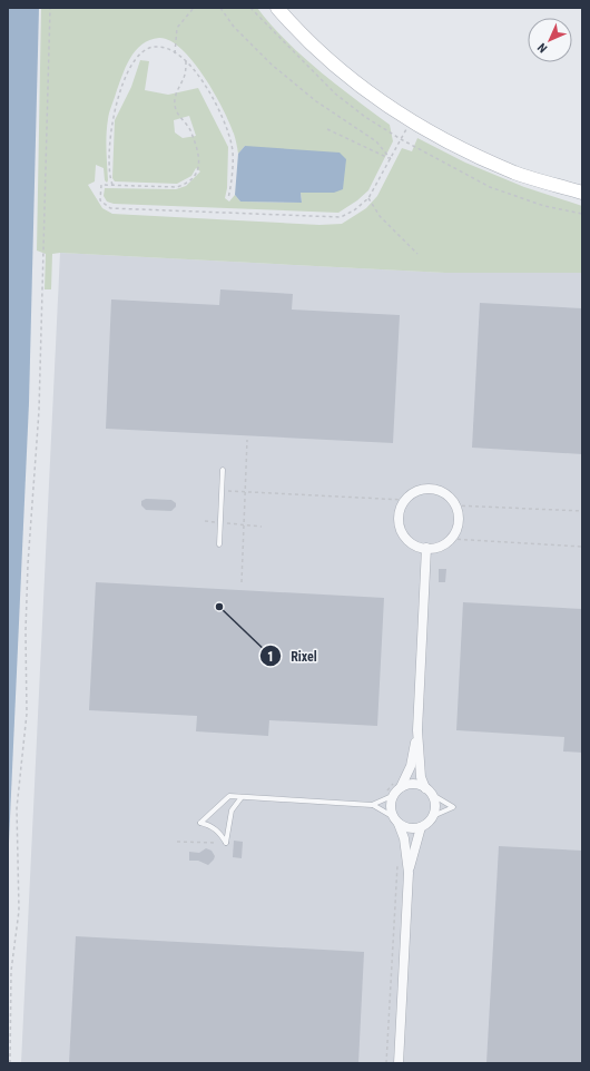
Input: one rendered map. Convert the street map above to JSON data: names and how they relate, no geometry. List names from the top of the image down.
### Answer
{
  "places": ["Rixel"],
  "north": "bottom left"
}
